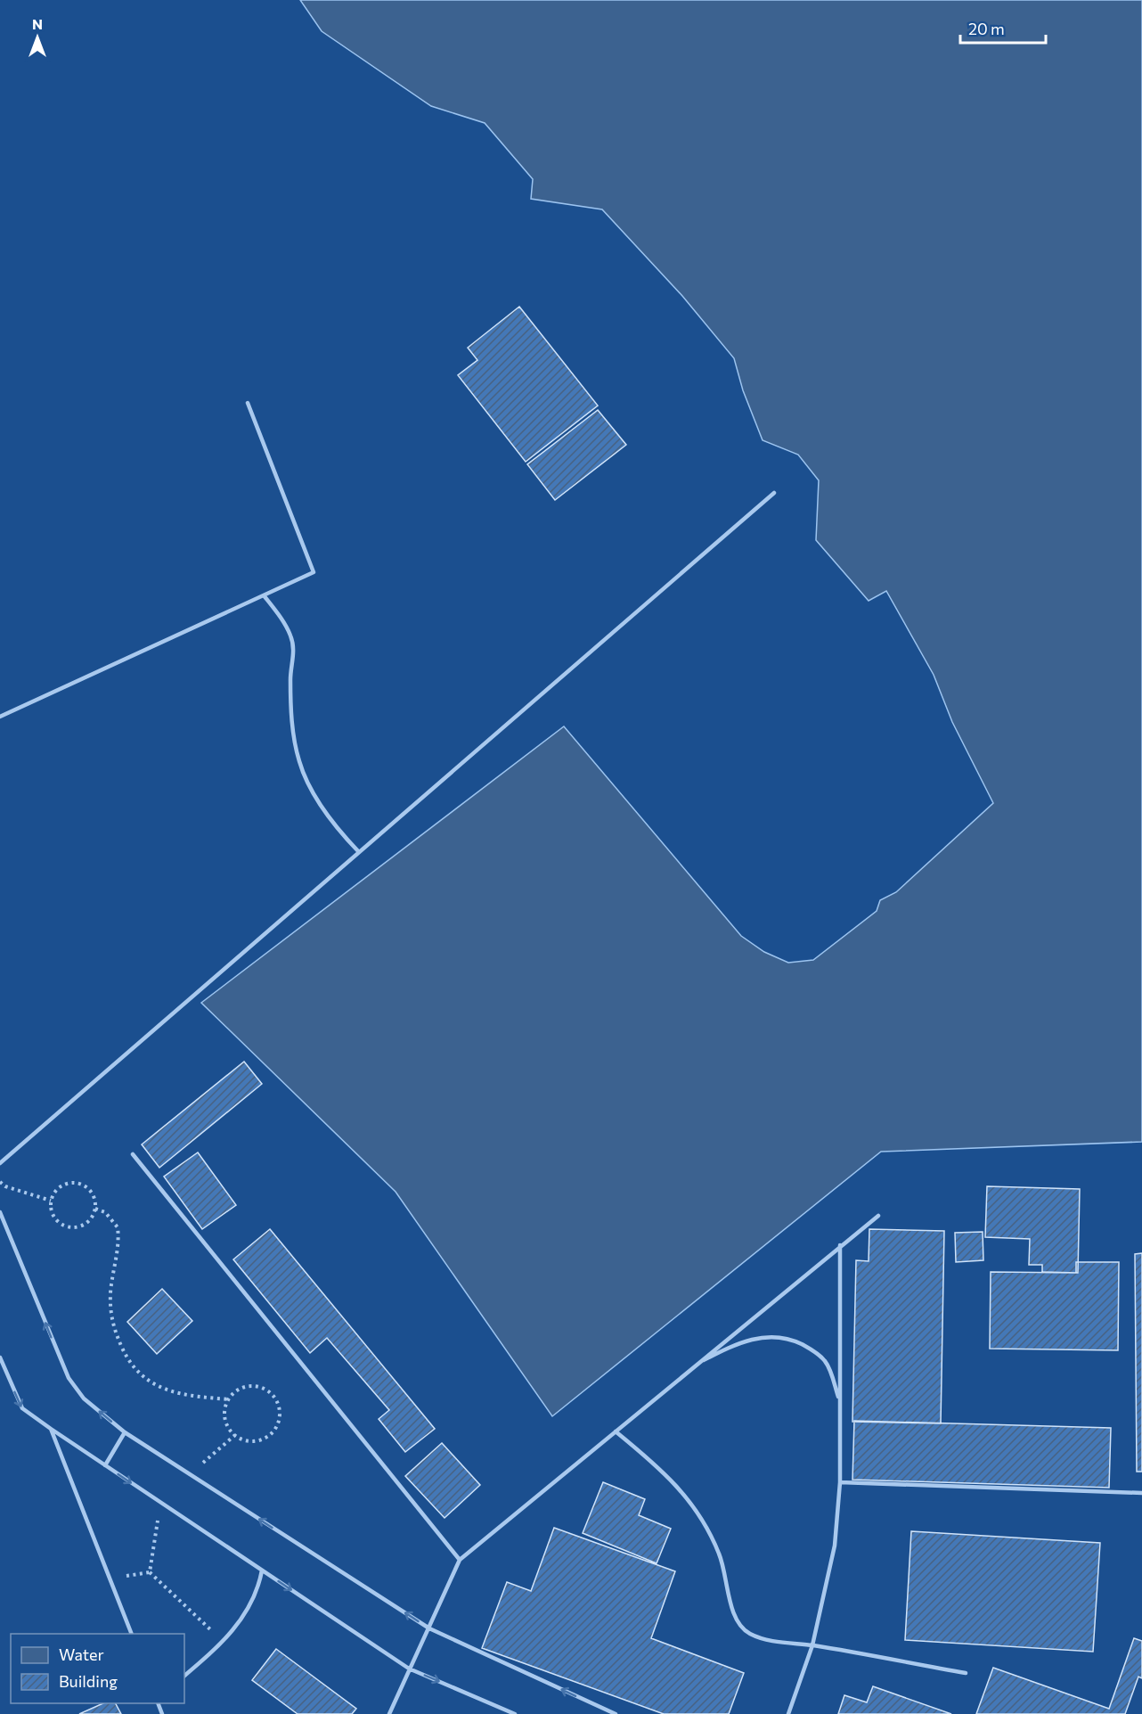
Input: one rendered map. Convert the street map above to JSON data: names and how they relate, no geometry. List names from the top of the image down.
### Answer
{
  "legend": ["Water", "Building"],
  "scale_bar": "20 m",
  "north": "top"
}
